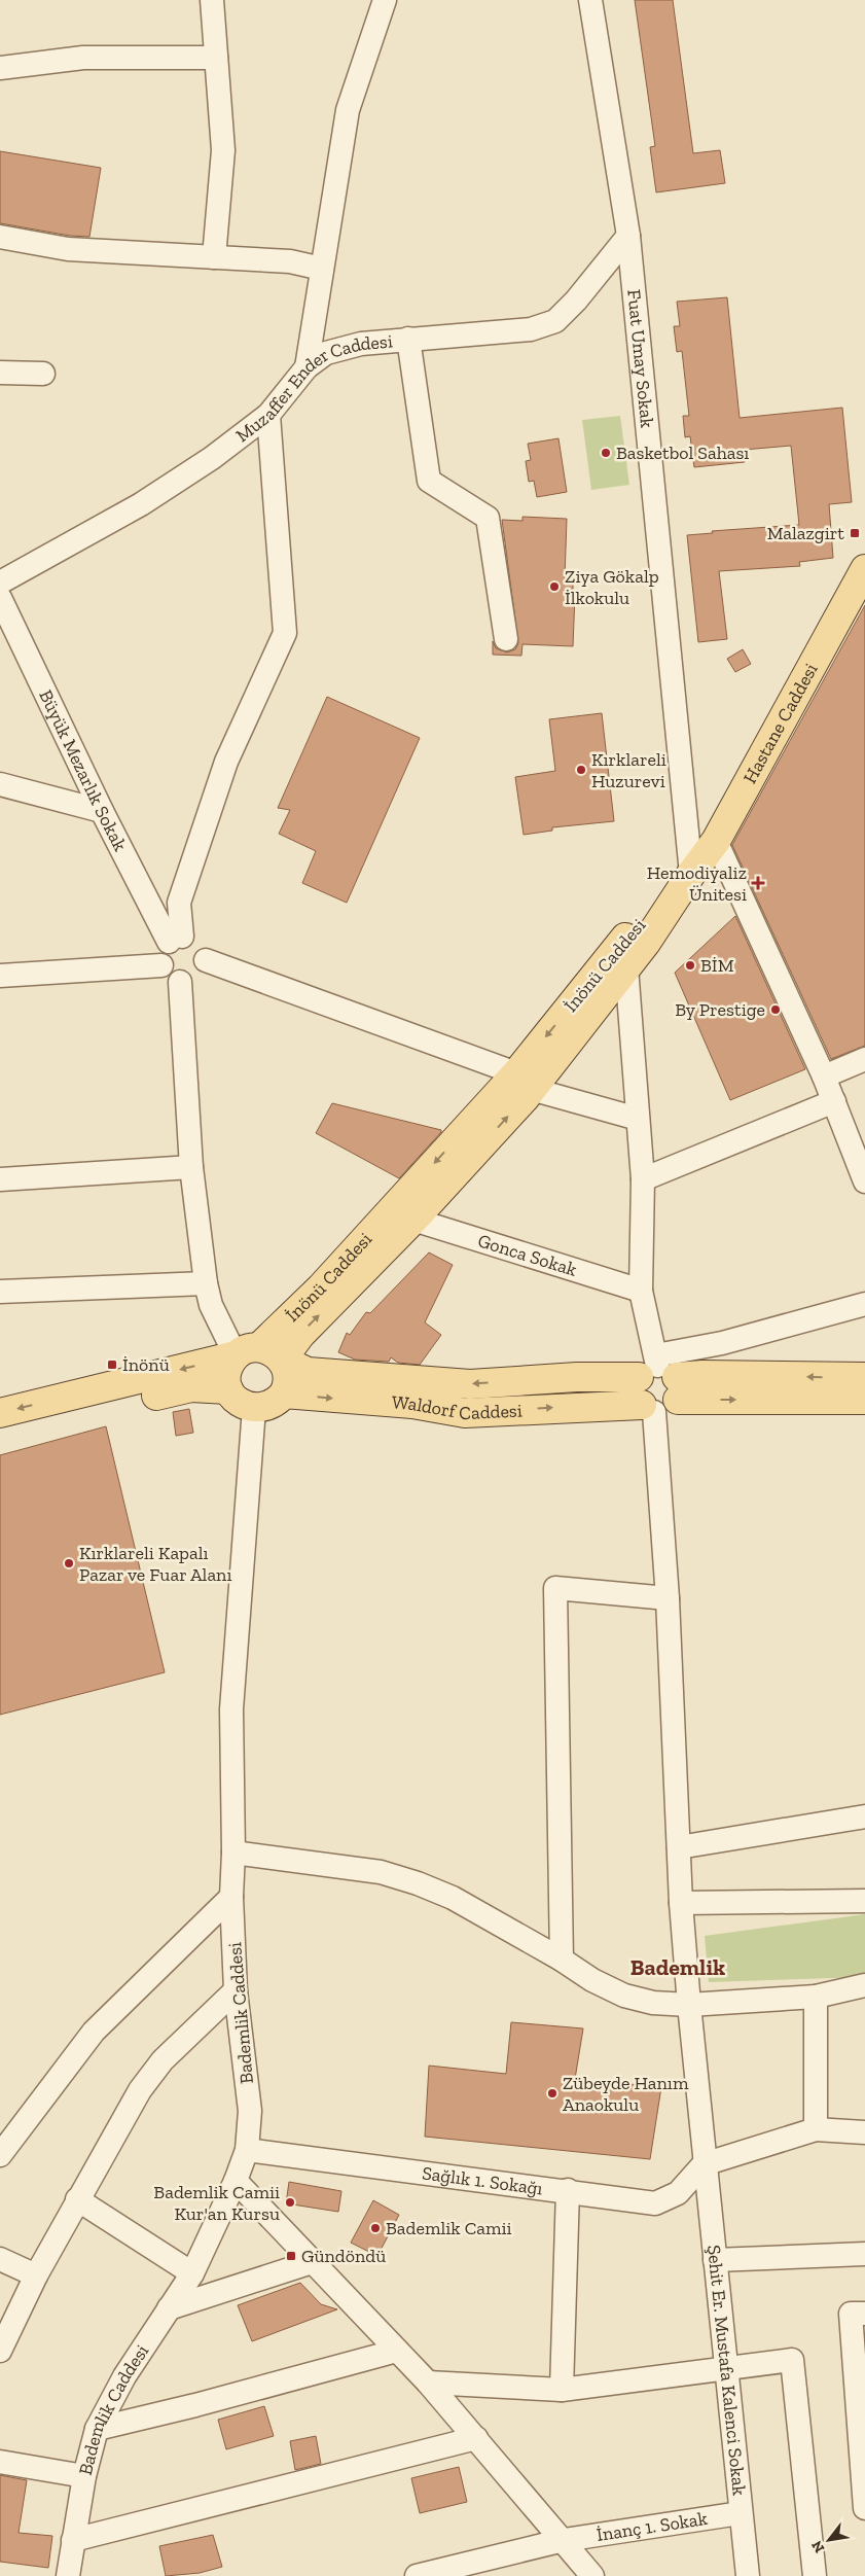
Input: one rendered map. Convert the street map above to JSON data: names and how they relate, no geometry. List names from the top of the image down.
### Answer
{
  "streets": {
    "main road": ["Hastane Caddesi", "İnönü Caddesi", "Waldorf Caddesi"],
    "street": [
      "Fuat Umay Sokak",
      "Muzaffer Ender Caddesi",
      "Büyük Mezarlık Sokak",
      "Gonca Sokak",
      "Bademlik Caddesi",
      "Sağlık 1. Sokağı",
      "Şehit Er. Mustafa Kalenci Sokak",
      "İnanç 1. Sokak"
    ]
  },
  "crossings": [
    ["Fuat Umay Sokak", "Muzaffer Ender Caddesi"],
    ["Fuat Umay Sokak", "Hastane Caddesi"],
    ["Fuat Umay Sokak", "İnönü Caddesi"],
    ["Hastane Caddesi", "İnönü Caddesi"],
    ["İnönü Caddesi", "Gonca Sokak"],
    ["İnönü Caddesi", "Waldorf Caddesi"],
    ["İnönü Caddesi", "Bademlik Caddesi"],
    ["İnönü Caddesi", "Şehit Er. Mustafa Kalenci Sokak"],
    ["Gonca Sokak", "Şehit Er. Mustafa Kalenci Sokak"],
    ["Waldorf Caddesi", "Bademlik Caddesi"],
    ["Waldorf Caddesi", "Şehit Er. Mustafa Kalenci Sokak"],
    ["Bademlik Caddesi", "Sağlık 1. Sokağı"],
    ["Sağlık 1. Sokağı", "Şehit Er. Mustafa Kalenci Sokak"],
    ["Şehit Er. Mustafa Kalenci Sokak", "İnanç 1. Sokak"]
  ],
  "districts": ["Bademlik"],
  "places": {
    "other": [
      "Basketbol Sahası",
      "Ziya Gökalp İlkokulu",
      "Kırklareli Huzurevi",
      "BİM",
      "By Prestige",
      "Kırklareli Kapalı Pazar ve Fuar Alanı",
      "Zübeyde Hanım Anaokulu",
      "Bademlik Camii Kur'an Kursu",
      "Bademlik Camii"
    ],
    "transit": ["Malazgirt", "İnönü", "Gündöndü"],
    "health": ["Hemodiyaliz Ünitesi"]
  },
  "north": "bottom left"
}
